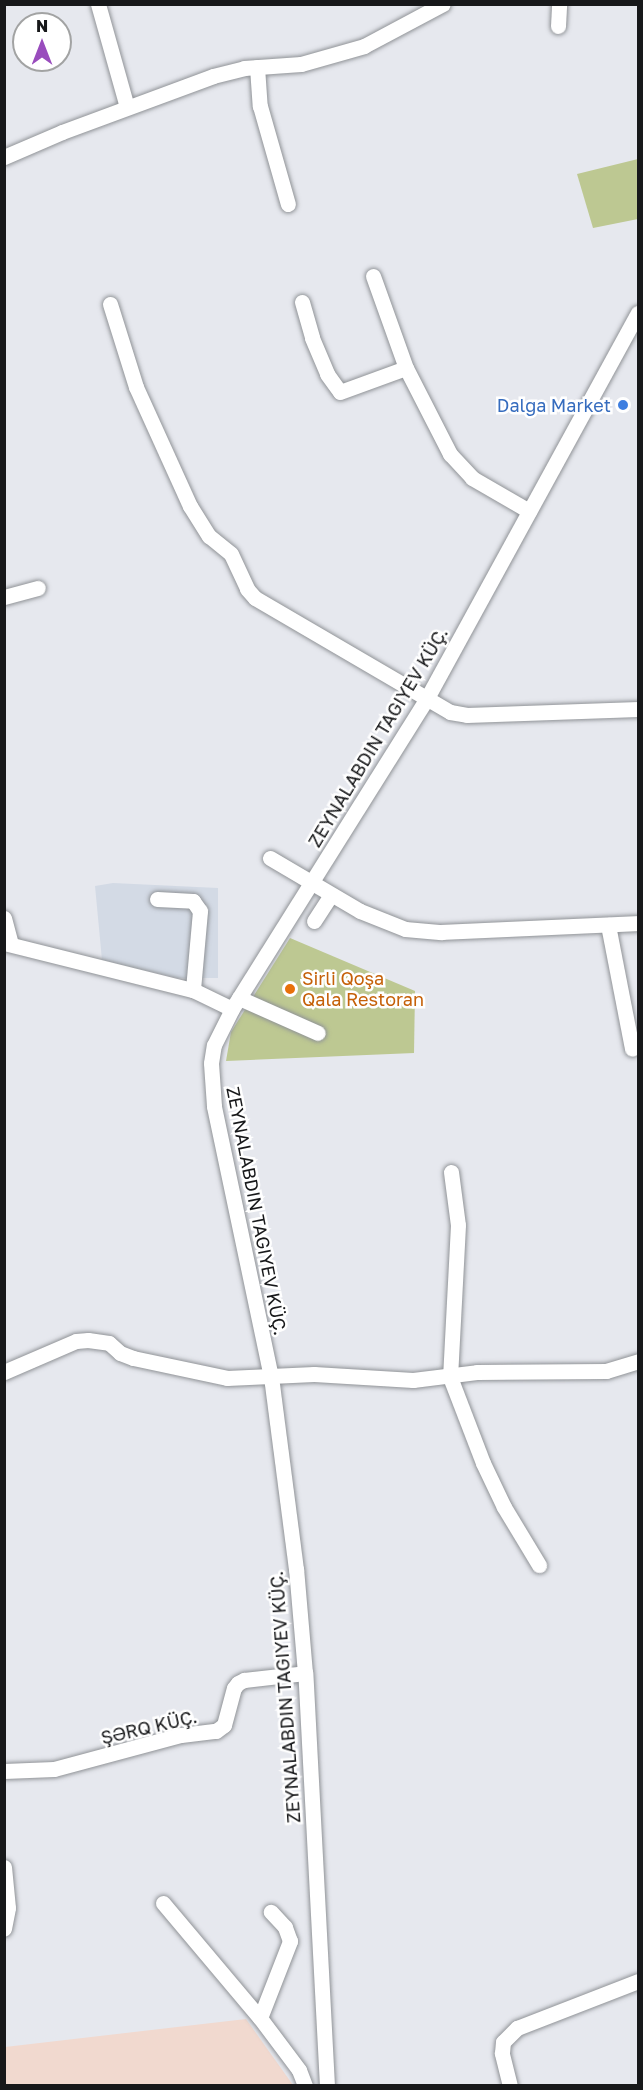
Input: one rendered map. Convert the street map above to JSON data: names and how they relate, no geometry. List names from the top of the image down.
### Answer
{
  "streets": {
    "street": ["ŞƏRQ KÜÇ."]
  },
  "places": ["Dalğa Market", "Sirli Qoşa Qala Restoran"],
  "north": "top"
}
